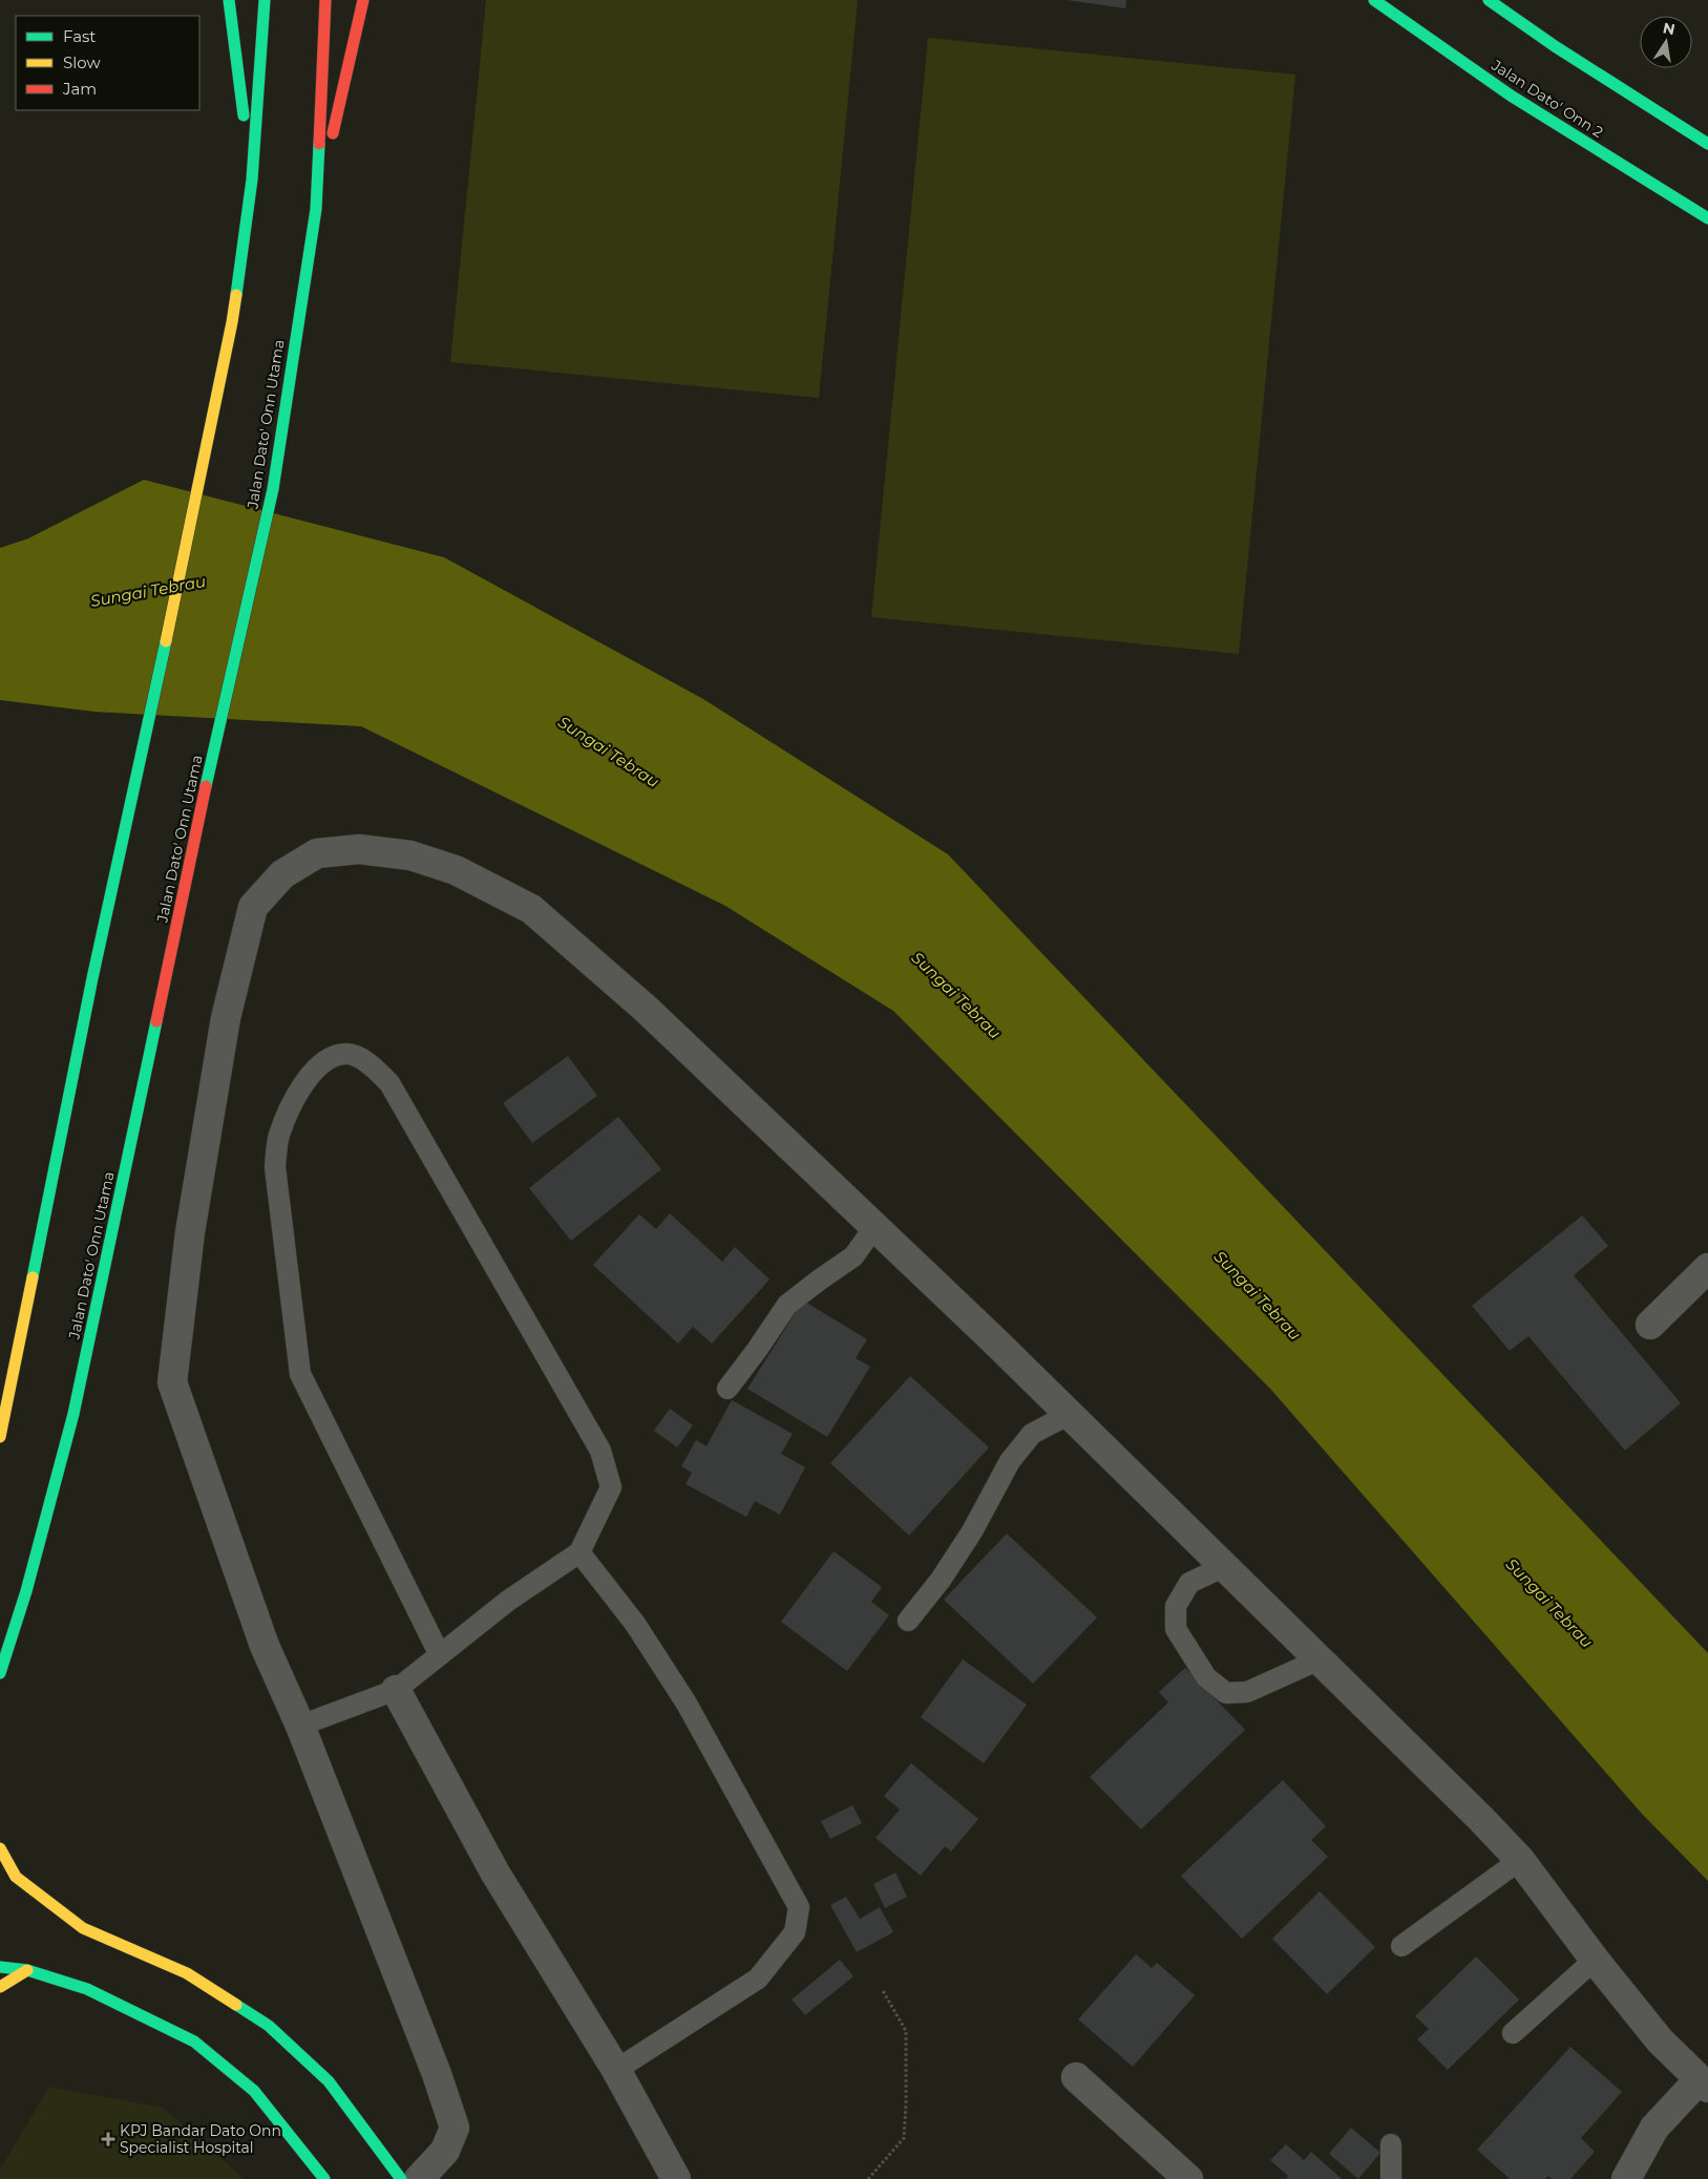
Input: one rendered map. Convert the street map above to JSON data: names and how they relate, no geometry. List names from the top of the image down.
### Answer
{
  "streets": {
    "main road": ["Jalan Dato' Onn 2", "Jalan Dato' Onn Utama"]
  },
  "water": ["Sungai Tebrau"],
  "places": {
    "health": ["KPJ Bandar Dato Onn Specialist Hospital"]
  },
  "legend": ["Fast", "Slow", "Jam"],
  "north": "top"
}
